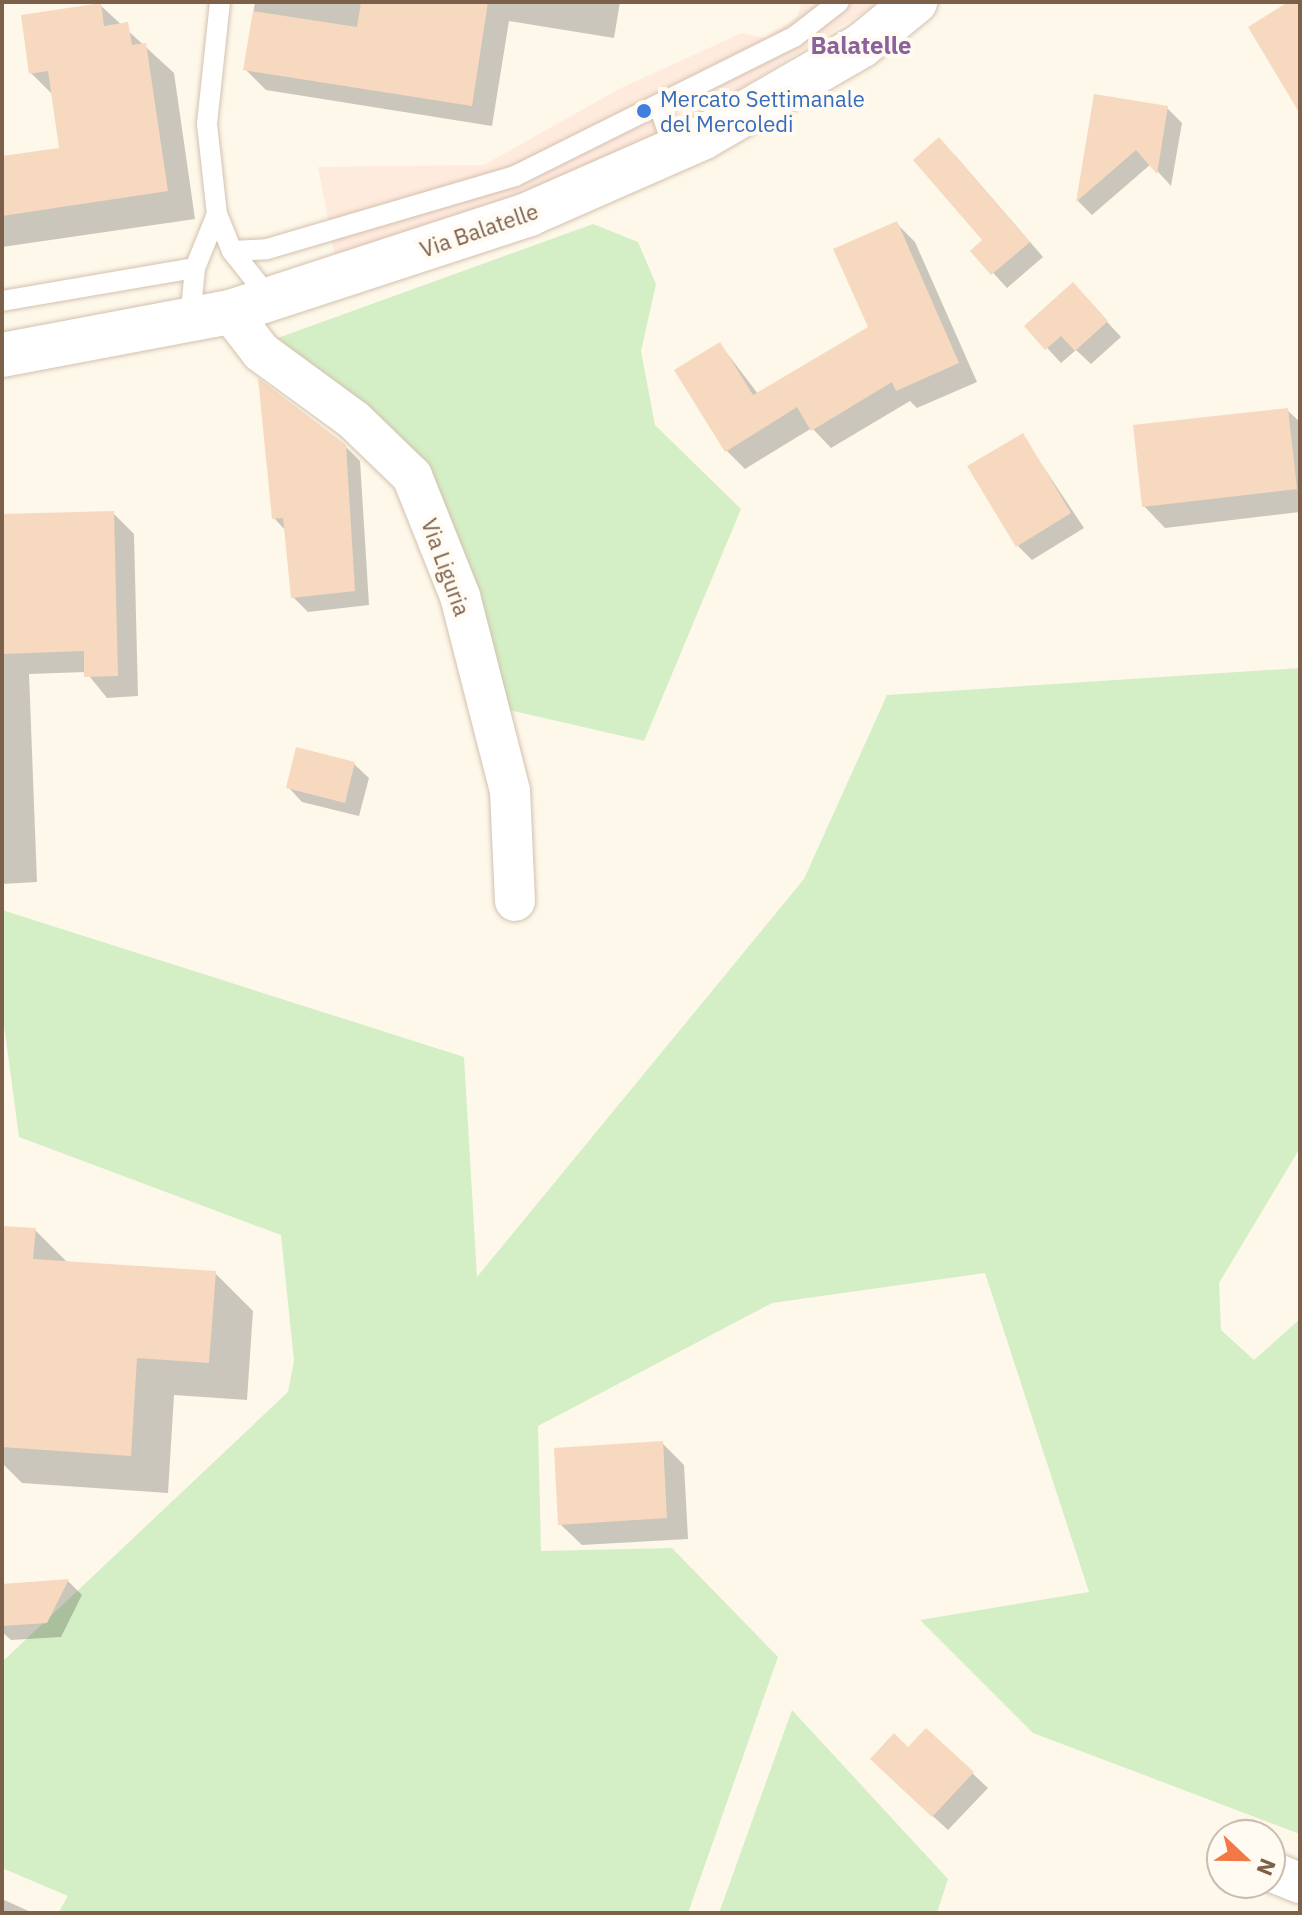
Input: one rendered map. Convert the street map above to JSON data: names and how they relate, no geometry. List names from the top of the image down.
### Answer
{
  "streets": {
    "main road": ["Via Balatelle"],
    "street": ["Via Liguria"]
  },
  "crossings": [
    ["Via Balatelle", "Via Liguria"]
  ],
  "districts": ["Balatelle"],
  "places": ["Mercato Settimanale del Mercoledi"],
  "north": "right"
}
